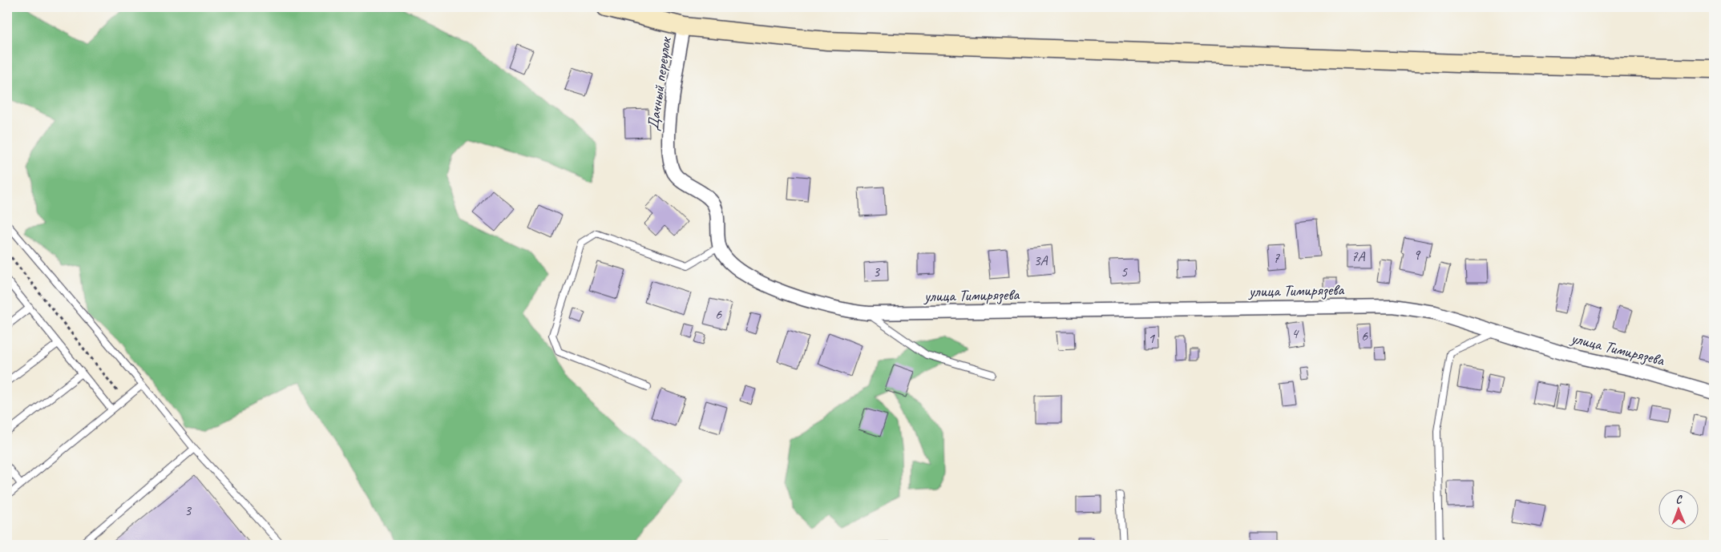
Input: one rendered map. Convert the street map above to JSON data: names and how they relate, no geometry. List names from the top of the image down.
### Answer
{
  "streets": {
    "street": ["Дачный переулок", "улица Тимирязева"]
  },
  "house_numbers": [
    "9",
    "7А",
    "7",
    "3А",
    "3",
    "5",
    "6",
    "4",
    "6",
    "1",
    "3"
  ],
  "north": "top"
}
